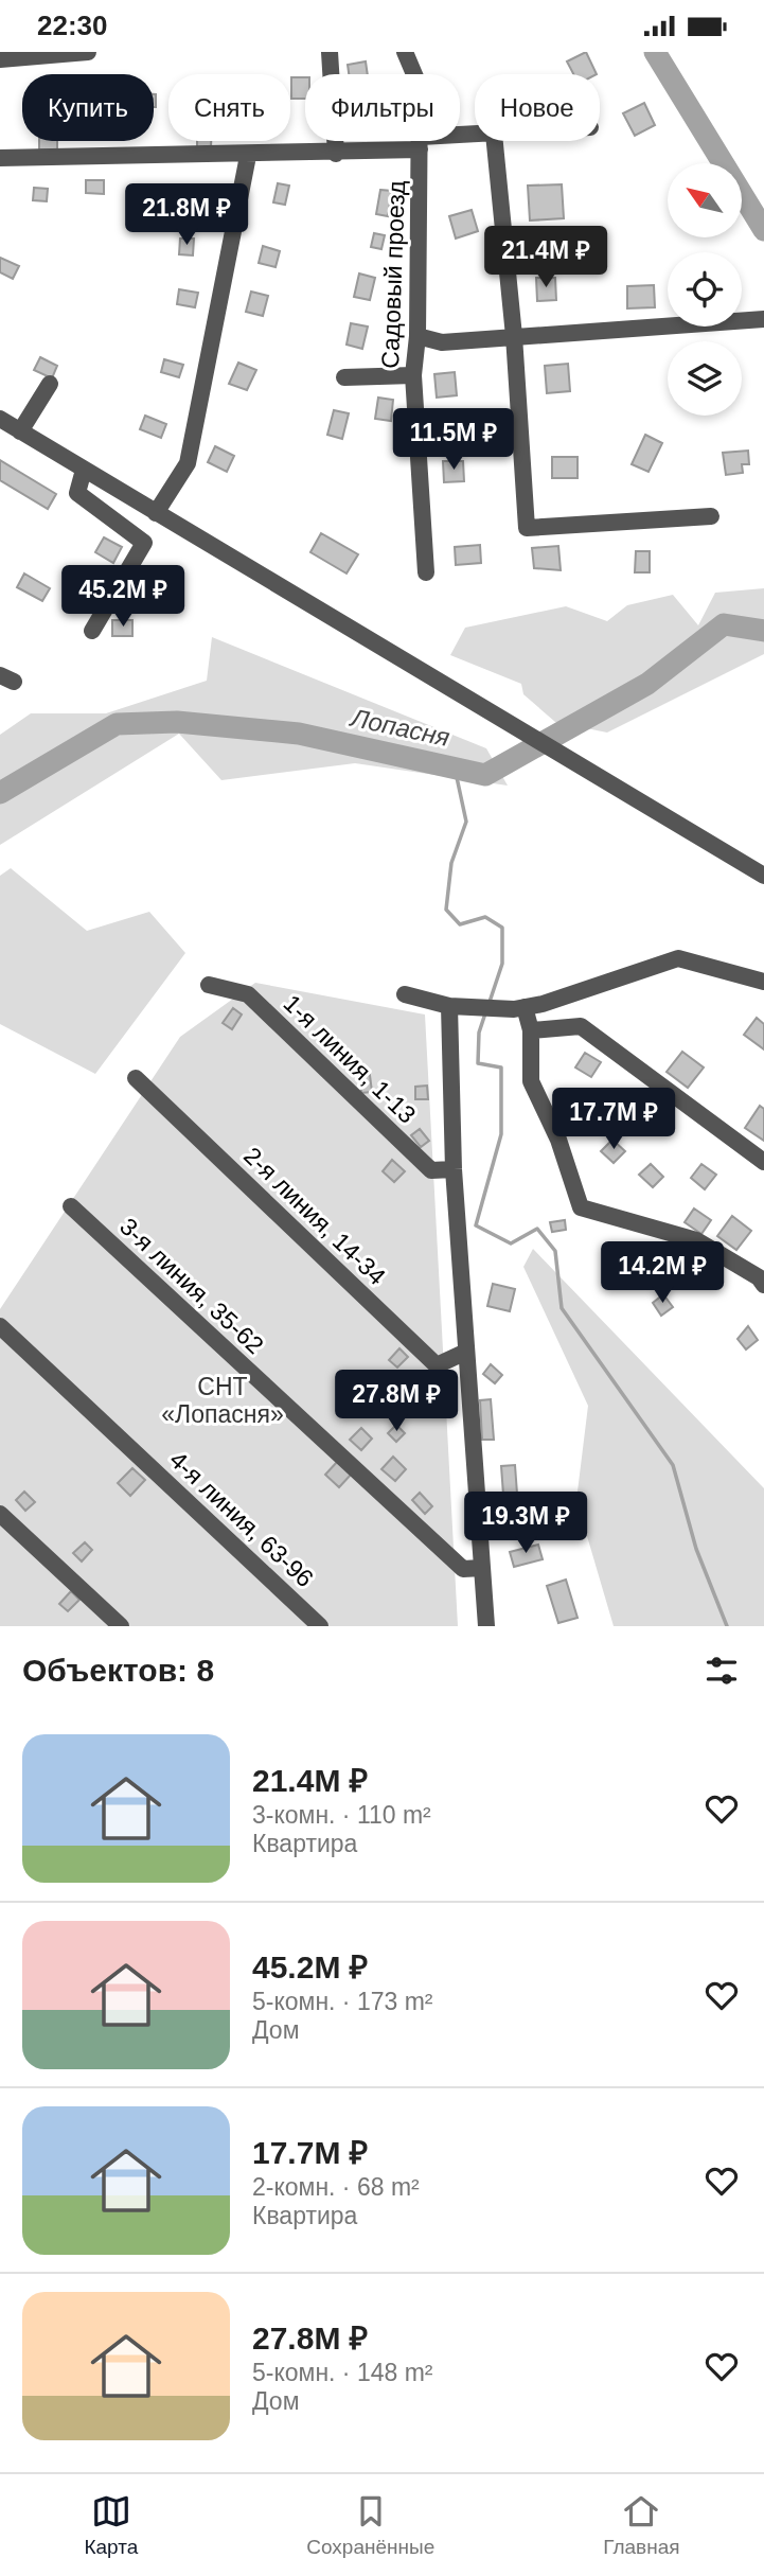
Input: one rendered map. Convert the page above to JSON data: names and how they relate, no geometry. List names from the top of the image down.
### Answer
{
  "streets": {
    "street": [
      "Садовый проезд",
      "1-я линия, 1-13",
      "2-я линия, 14-34",
      "3-я линия, 35-62",
      "4-я линия, 63-96"
    ]
  },
  "water": ["Лопасня"],
  "parks": ["СНТ «Лопасня»"],
  "north": "top left",
  "page": {
    "status": "22:30",
    "chip": [
      "Купить",
      "Снять",
      "Фильтры",
      "Новое"
    ],
    "price": [
      "21.8M ₽",
      "21.4M ₽",
      "11.5M ₽",
      "45.2M ₽",
      "17.7M ₽",
      "14.2M ₽",
      "27.8M ₽",
      "19.3M ₽"
    ],
    "heading": "Объектов: 8",
    "list": [
      {
        "name": "21.4M ₽",
        "note": "3-комн. · 110 m² · Квартира"
      },
      {
        "name": "45.2M ₽",
        "note": "5-комн. · 173 m² · Дом"
      },
      {
        "name": "17.7M ₽",
        "note": "2-комн. · 68 m² · Квартира"
      },
      {
        "name": "27.8M ₽",
        "note": "5-комн. · 148 m² · Дом"
      }
    ],
    "tabs": ["Карта", "Сохранённые", "Главная"]
  }
}
